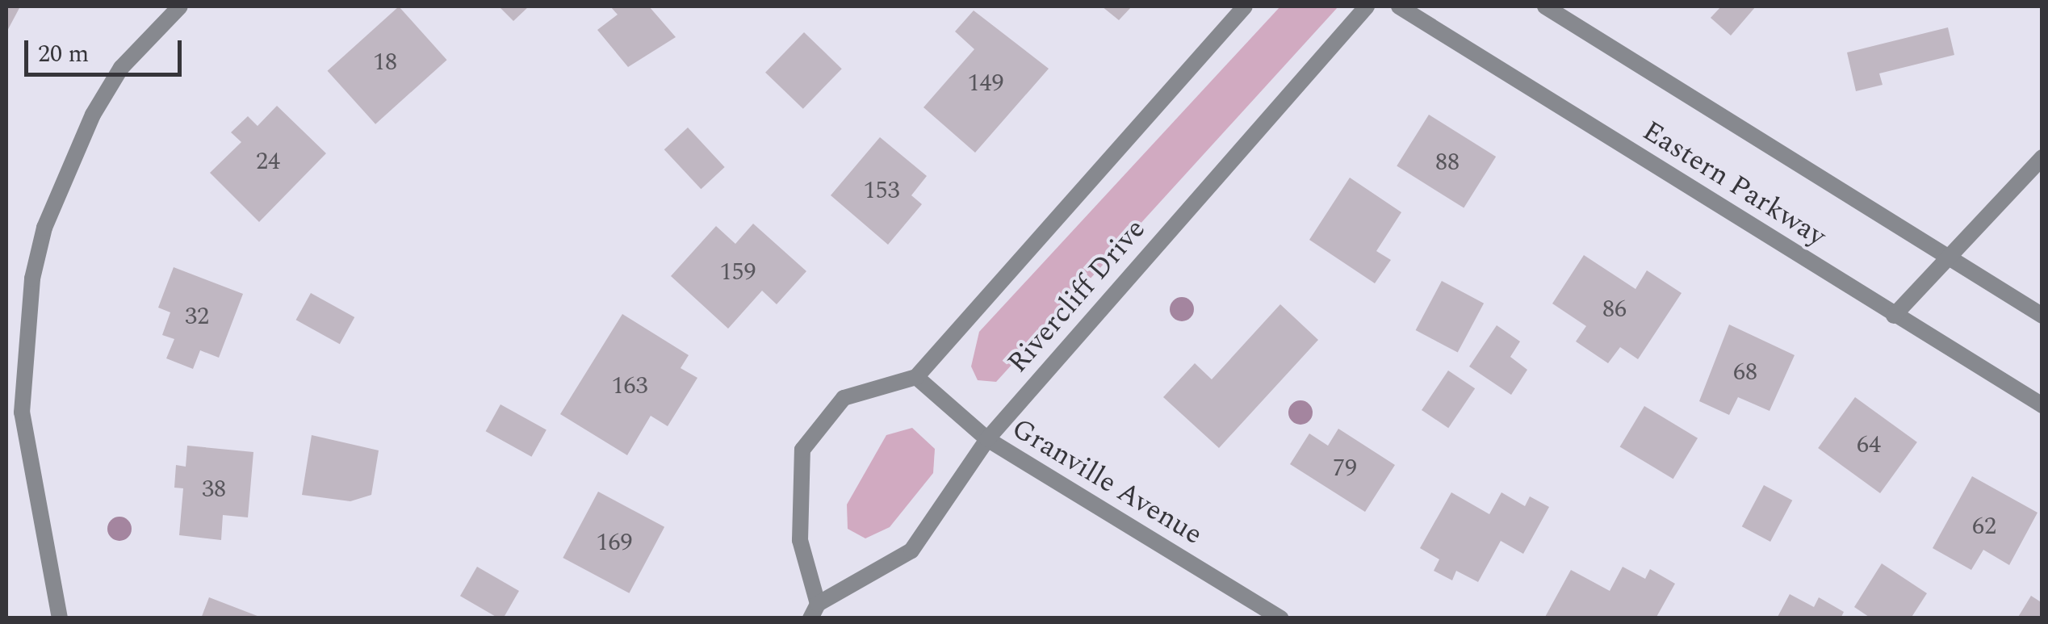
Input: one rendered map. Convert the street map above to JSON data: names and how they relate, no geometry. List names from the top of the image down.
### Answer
{
  "streets": {
    "street": ["Eastern Parkway", "Rivercliff Drive", "Granville Avenue"]
  },
  "crossings": [
    ["Rivercliff Drive", "Granville Avenue"]
  ],
  "house_numbers": [
    "18",
    "149",
    "24",
    "88",
    "153",
    "159",
    "86",
    "32",
    "68",
    "163",
    "64",
    "79",
    "38",
    "62",
    "169"
  ],
  "scale_bar": "20 m"
}
